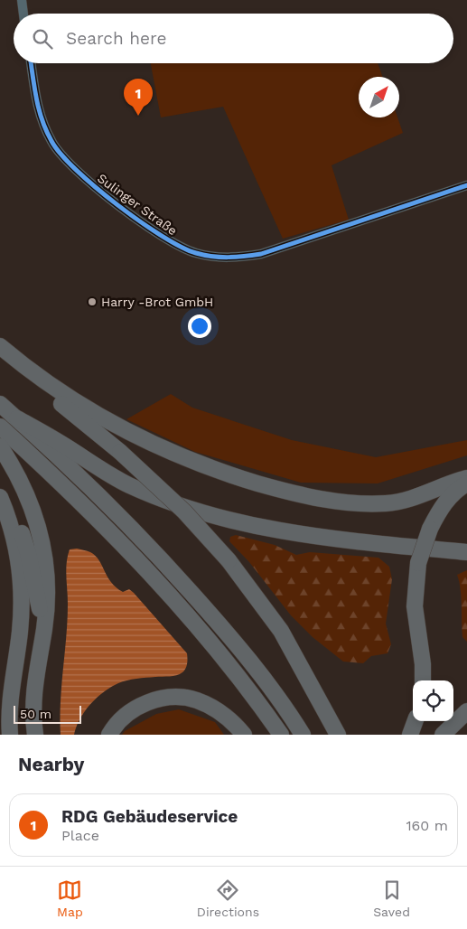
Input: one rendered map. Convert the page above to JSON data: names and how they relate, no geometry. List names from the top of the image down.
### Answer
{
  "streets": {
    "street": ["Sulinger Straße"]
  },
  "places": ["Harry -Brot GmbH"],
  "scale_bar": "50 m",
  "north": "top right",
  "page": {
    "search": "Search here",
    "pins": "1",
    "scale": "50 m",
    "heading": "Nearby",
    "list": [
      {
        "mark": "1",
        "name": "RDG Gebäudeservice",
        "note": "Place",
        "value": "160 m"
      }
    ],
    "nav": ["Map", "Directions", "Saved"]
  }
}
